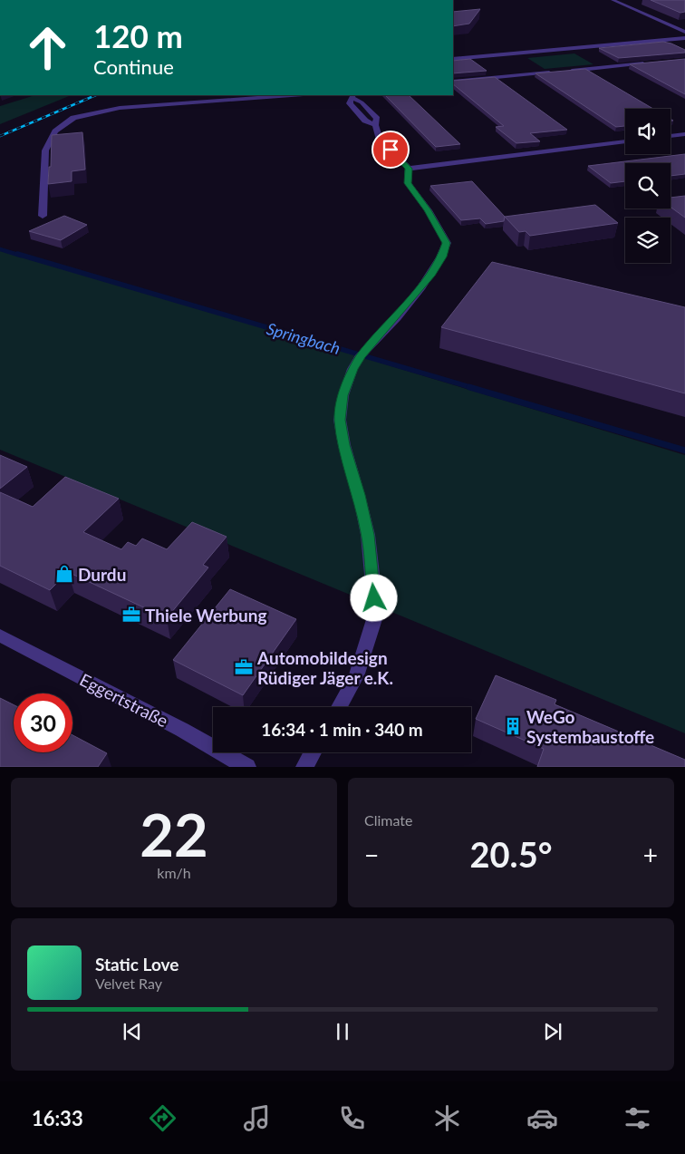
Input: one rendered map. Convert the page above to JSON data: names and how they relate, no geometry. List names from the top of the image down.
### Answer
{
  "streets": {
    "street": ["Eggertstraße"]
  },
  "water": ["Springbach"],
  "places": {
    "shop": ["Durdu"],
    "office": ["Thiele Werbung", "Automobildesign Rüdiger Jäger e.K."],
    "building": ["WeGo Systembaustoffe"]
  },
  "page": {
    "turn": ["120 m", "Continue"],
    "limit": "30",
    "trip": "16:34 · 1 min · 340 m",
    "tile": [
      ["22", "km/h"],
      "Climate"
    ],
    "heat": ["−", "20.5°", "+"],
    "song": ["Static Love", "Velvet Ray"],
    "tabs": "16:33"
  }
}
